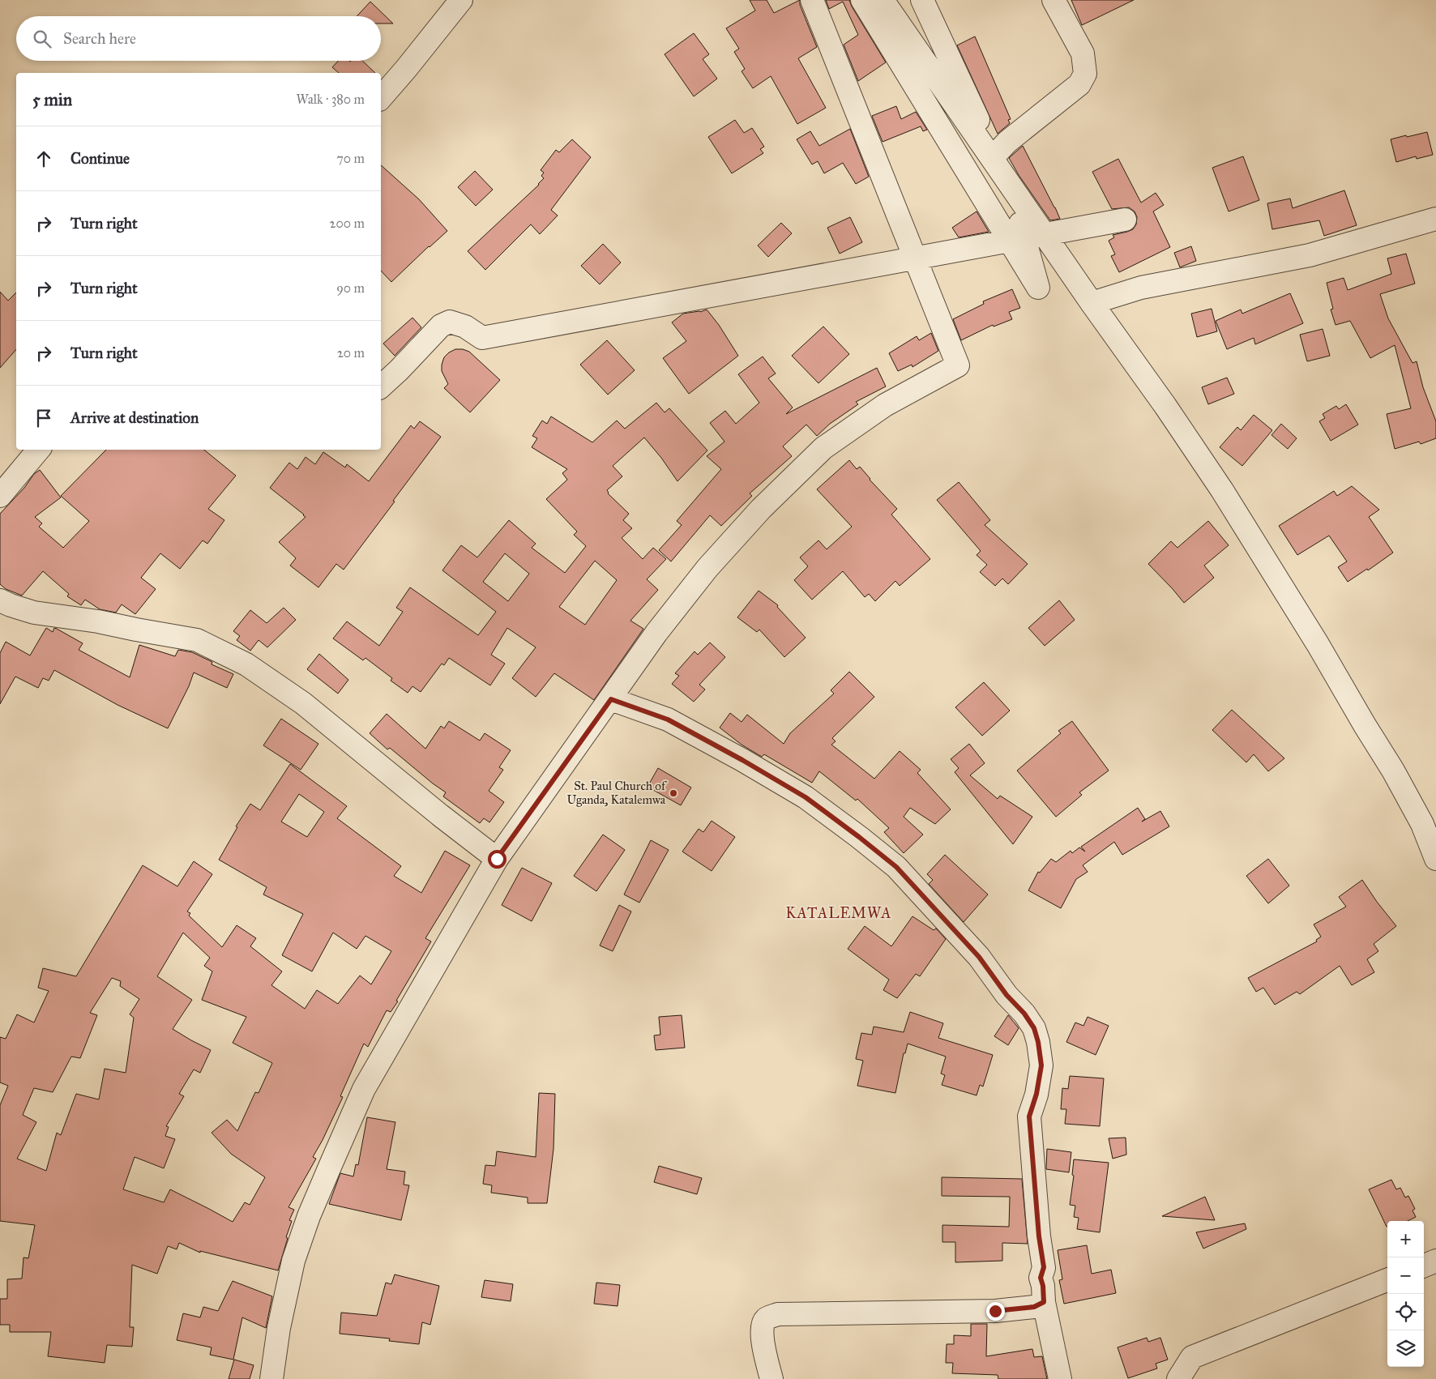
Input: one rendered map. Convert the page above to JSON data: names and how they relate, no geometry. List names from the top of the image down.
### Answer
{
  "districts": ["KATALEMWA"],
  "places": ["St. Paul Church of Uganda, Katalemwa"],
  "page": {
    "search": "Search here",
    "heading": ["5 min", "Walk · 380 m"],
    "list": [
      ["Continue", "70 m"],
      ["Turn right", "200 m"],
      ["Turn right", "90 m"],
      ["Turn right", "20 m"],
      "Arrive at destination"
    ],
    "map_buttons": ["+", "−"]
  }
}
